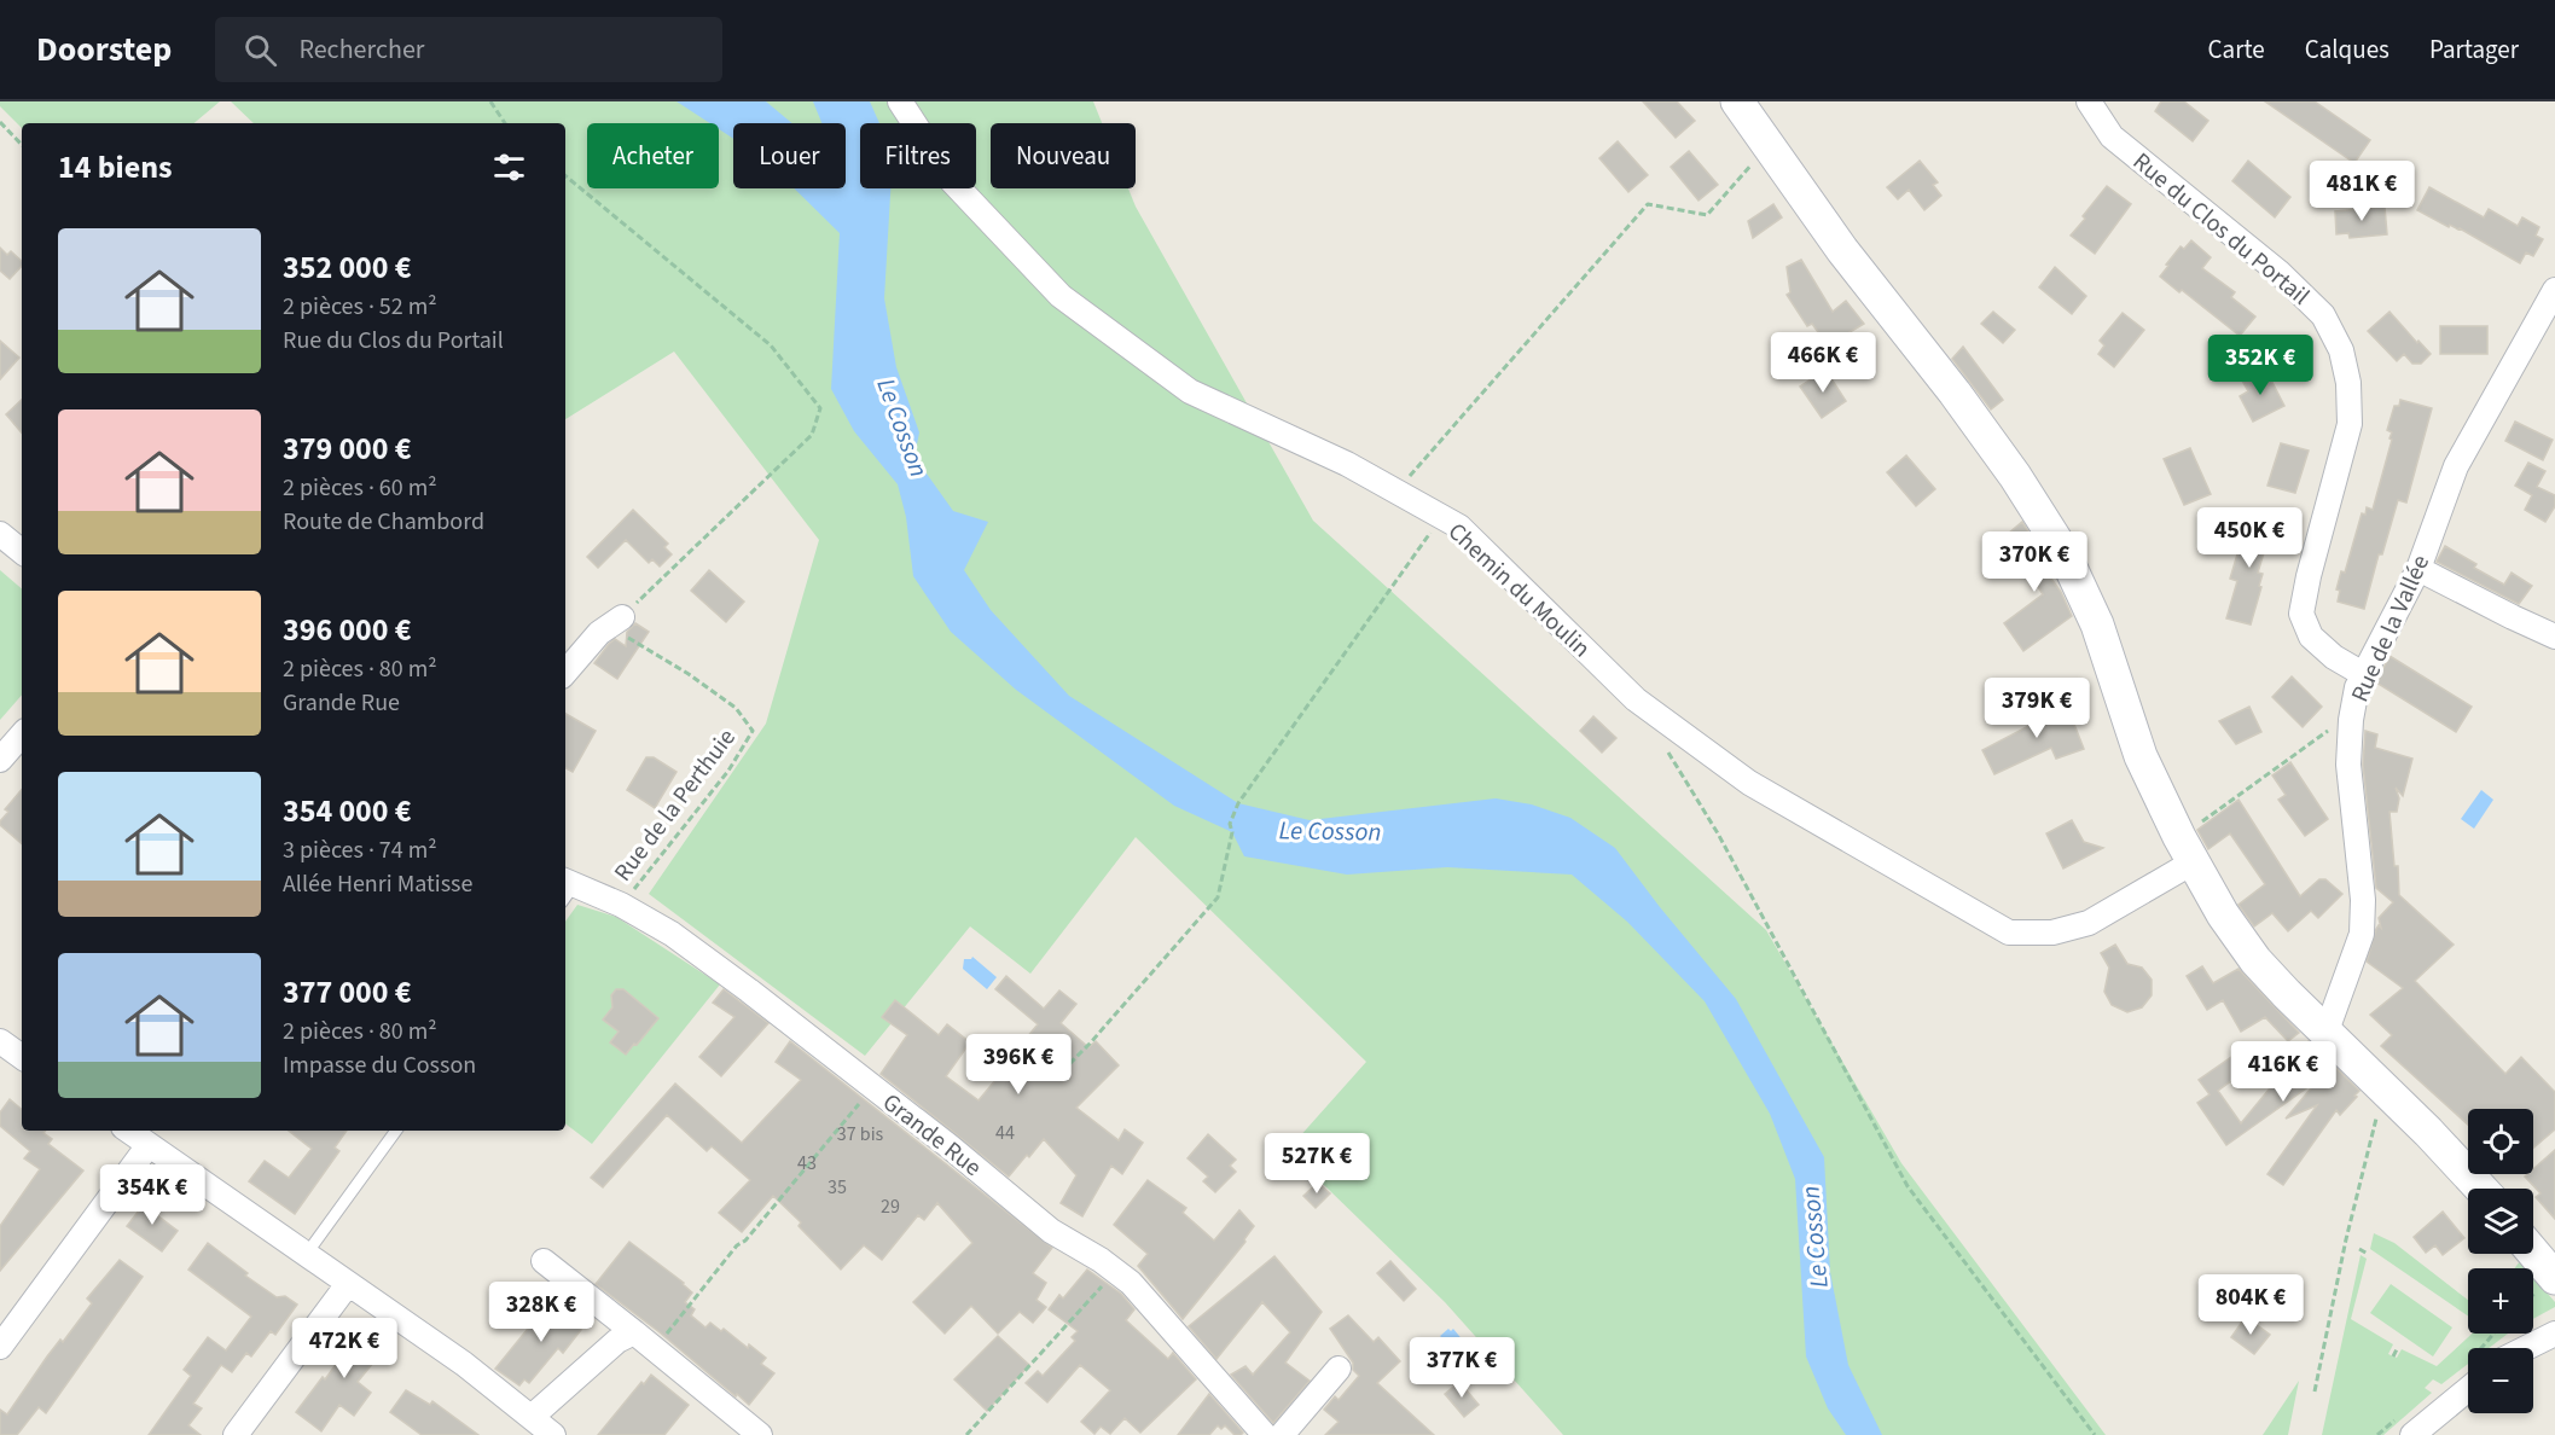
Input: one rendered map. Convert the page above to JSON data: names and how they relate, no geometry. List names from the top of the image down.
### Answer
{
  "streets": {
    "street": [
      "Rue du Clos du Portail",
      "Chemin du Moulin",
      "Rue de la Vallée",
      "Grande Rue"
    ],
    "path": ["Rue de la Perthuie"]
  },
  "crossings": [
    ["Rue du Clos du Portail", "Rue de la Vallée"],
    ["Rue de la Perthuie", "Grande Rue"]
  ],
  "water": ["Le Cosson"],
  "house_numbers": [
    "44",
    "37 bis",
    "43",
    "35",
    "29"
  ],
  "page": {
    "header": "Doorstep",
    "search": "Rechercher",
    "nav": ["Carte", "Calques", "Partager"],
    "chip": [
      "Acheter",
      "Louer",
      "Filtres",
      "Nouveau"
    ],
    "heading": "14 biens",
    "price": [
      "481K €",
      "466K €",
      "352K €",
      "450K €",
      "370K €",
      "379K €",
      "396K €",
      "416K €",
      "527K €",
      "354K €",
      "804K €",
      "328K €",
      "472K €",
      "377K €"
    ],
    "list": [
      {
        "name": "352 000 €",
        "note": "2 pièces · 52 m² · Rue du Clos du Portail"
      },
      {
        "name": "379 000 €",
        "note": "2 pièces · 60 m² · Route de Chambord"
      },
      {
        "name": "396 000 €",
        "note": "2 pièces · 80 m² · Grande Rue"
      },
      {
        "name": "354 000 €",
        "note": "3 pièces · 74 m² · Allée Henri Matisse"
      },
      {
        "name": "377 000 €",
        "note": "2 pièces · 80 m² · Impasse du Cosson"
      }
    ],
    "map_buttons": ["+", "−"]
  }
}
